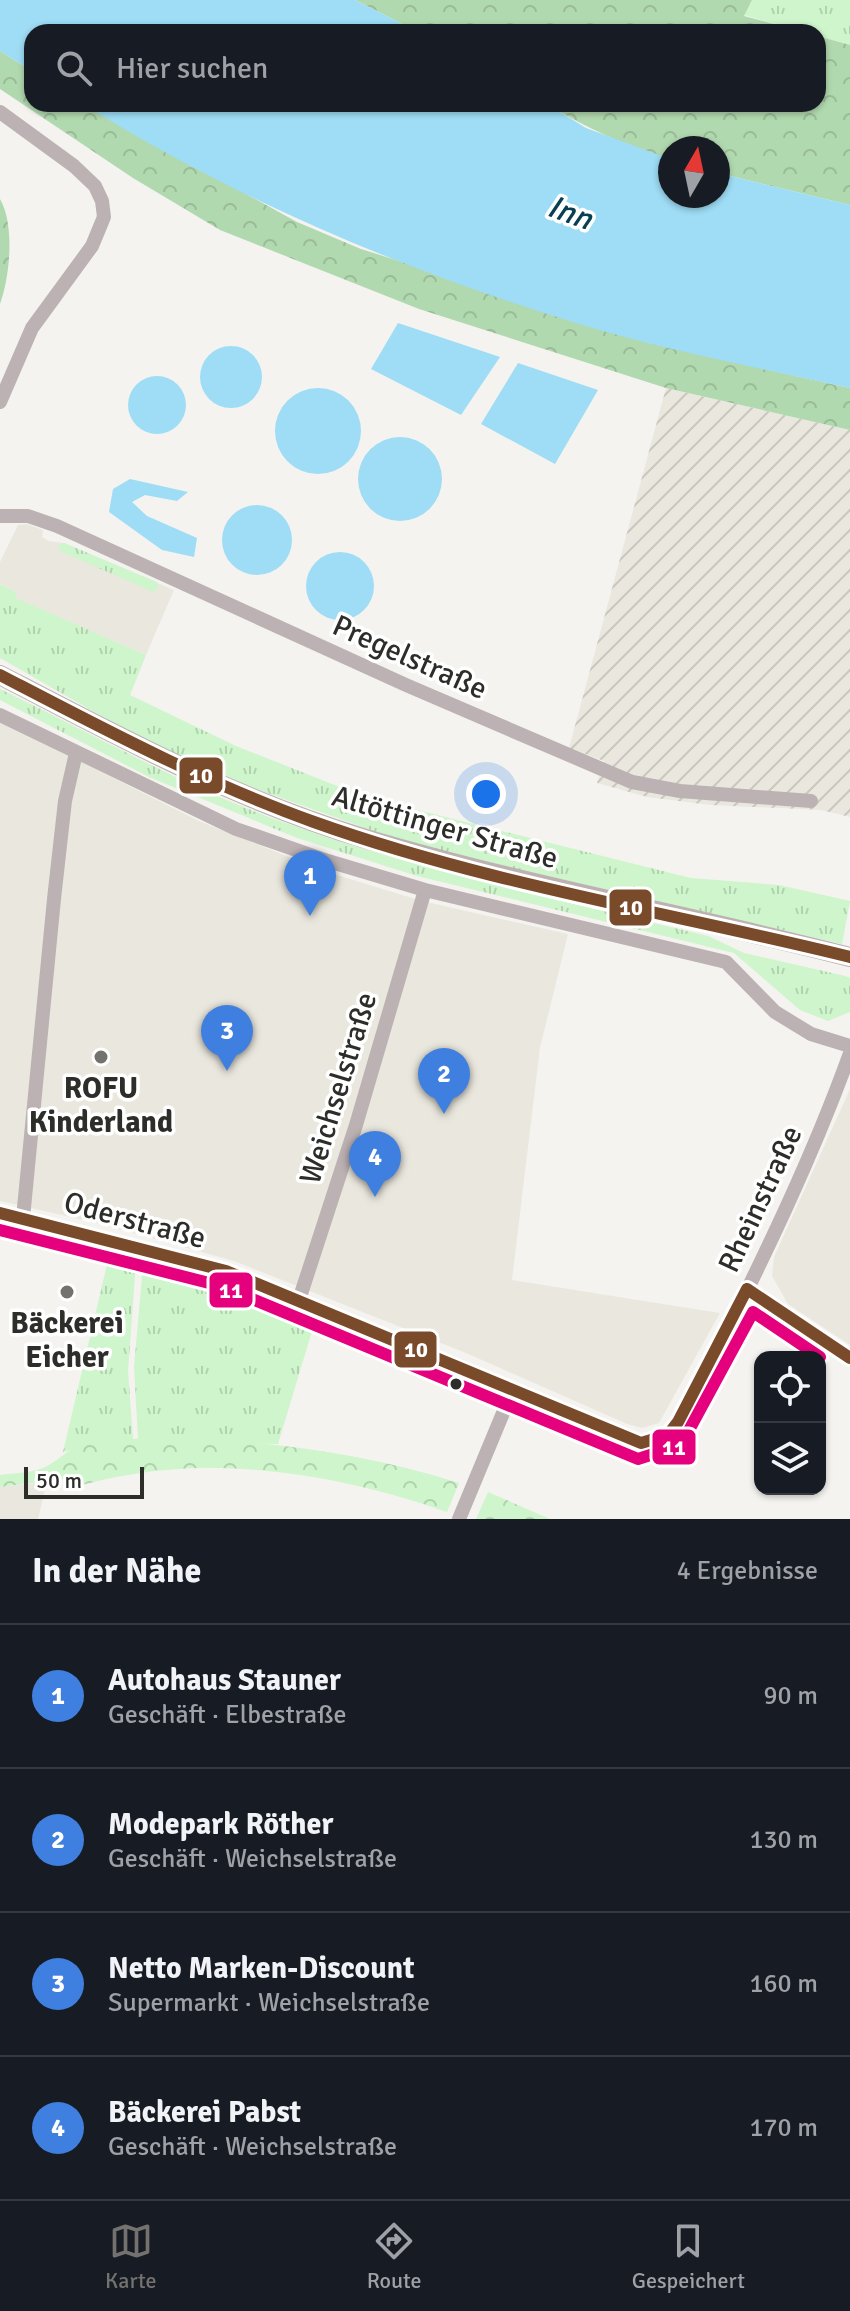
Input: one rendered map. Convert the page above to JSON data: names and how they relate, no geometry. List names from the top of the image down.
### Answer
{
  "streets": {
    "main road": ["Altöttinger Straße"],
    "street": [
      "Pregelstraße",
      "Weichselstraße",
      "Rheinstraße",
      "Oderstraße"
    ]
  },
  "crossings": [
    ["Weichselstraße", "Oderstraße"],
    ["Rheinstraße", "Oderstraße"]
  ],
  "water": ["Inn"],
  "places": ["ROFU Kinderland", "Bäckerei Eicher"],
  "lines": ["transit line 10", "transit line 11"],
  "scale_bar": "50 m",
  "north": "top",
  "page": {
    "search": "Hier suchen",
    "pins": [
      "1",
      "3",
      "2",
      "4"
    ],
    "scale": "50 m",
    "heading": ["In der Nähe", "4 Ergebnisse"],
    "list": [
      {
        "mark": "1",
        "name": "Autohaus Stauner",
        "note": "Geschäft · Elbestraße",
        "value": "90 m"
      },
      {
        "mark": "2",
        "name": "Modepark Röther",
        "note": "Geschäft · Weichselstraße",
        "value": "130 m"
      },
      {
        "mark": "3",
        "name": "Netto Marken-Discount",
        "note": "Supermarkt · Weichselstraße",
        "value": "160 m"
      },
      {
        "mark": "4",
        "name": "Bäckerei Pabst",
        "note": "Geschäft · Weichselstraße",
        "value": "170 m"
      }
    ],
    "nav": ["Karte", "Route", "Gespeichert"]
  }
}
